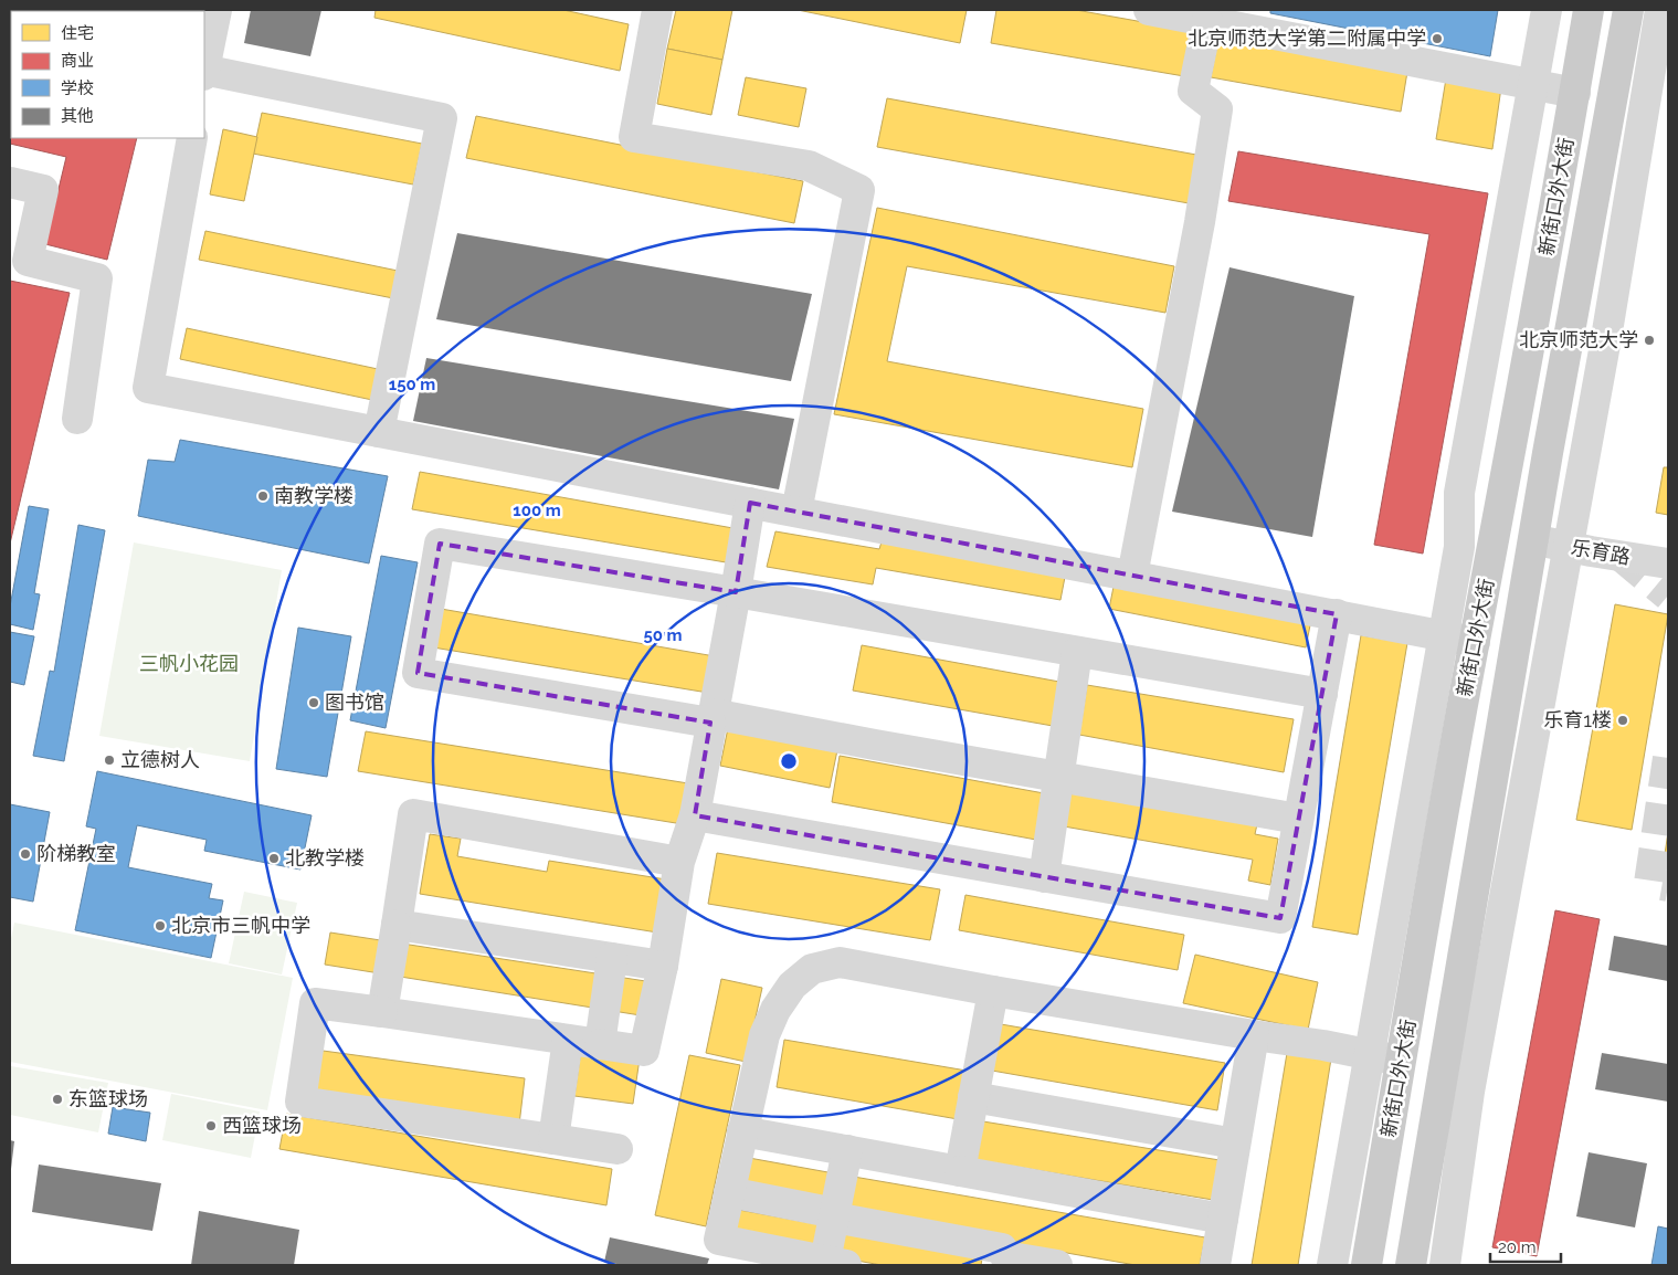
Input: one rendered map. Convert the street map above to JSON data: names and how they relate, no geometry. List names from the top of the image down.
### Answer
{
  "streets": {
    "main road": ["新街口外大街"],
    "street": ["乐育路"]
  },
  "crossings": [
    ["新街口外大街", "乐育路"]
  ],
  "parks": ["三帆小花园"],
  "places": [
    "北京师范大学第二附属中学",
    "北京师范大学",
    "南教学楼",
    "图书馆",
    "乐育1楼",
    "立德树人",
    "阶梯教室",
    "北教学楼",
    "北京市三帆中学",
    "东篮球场",
    "西篮球场"
  ],
  "legend": [
    "住宅",
    "商业",
    "学校",
    "其他"
  ],
  "scale_bar": "20 m",
  "rings": ["150 m", "100 m", "50 m"]
}
